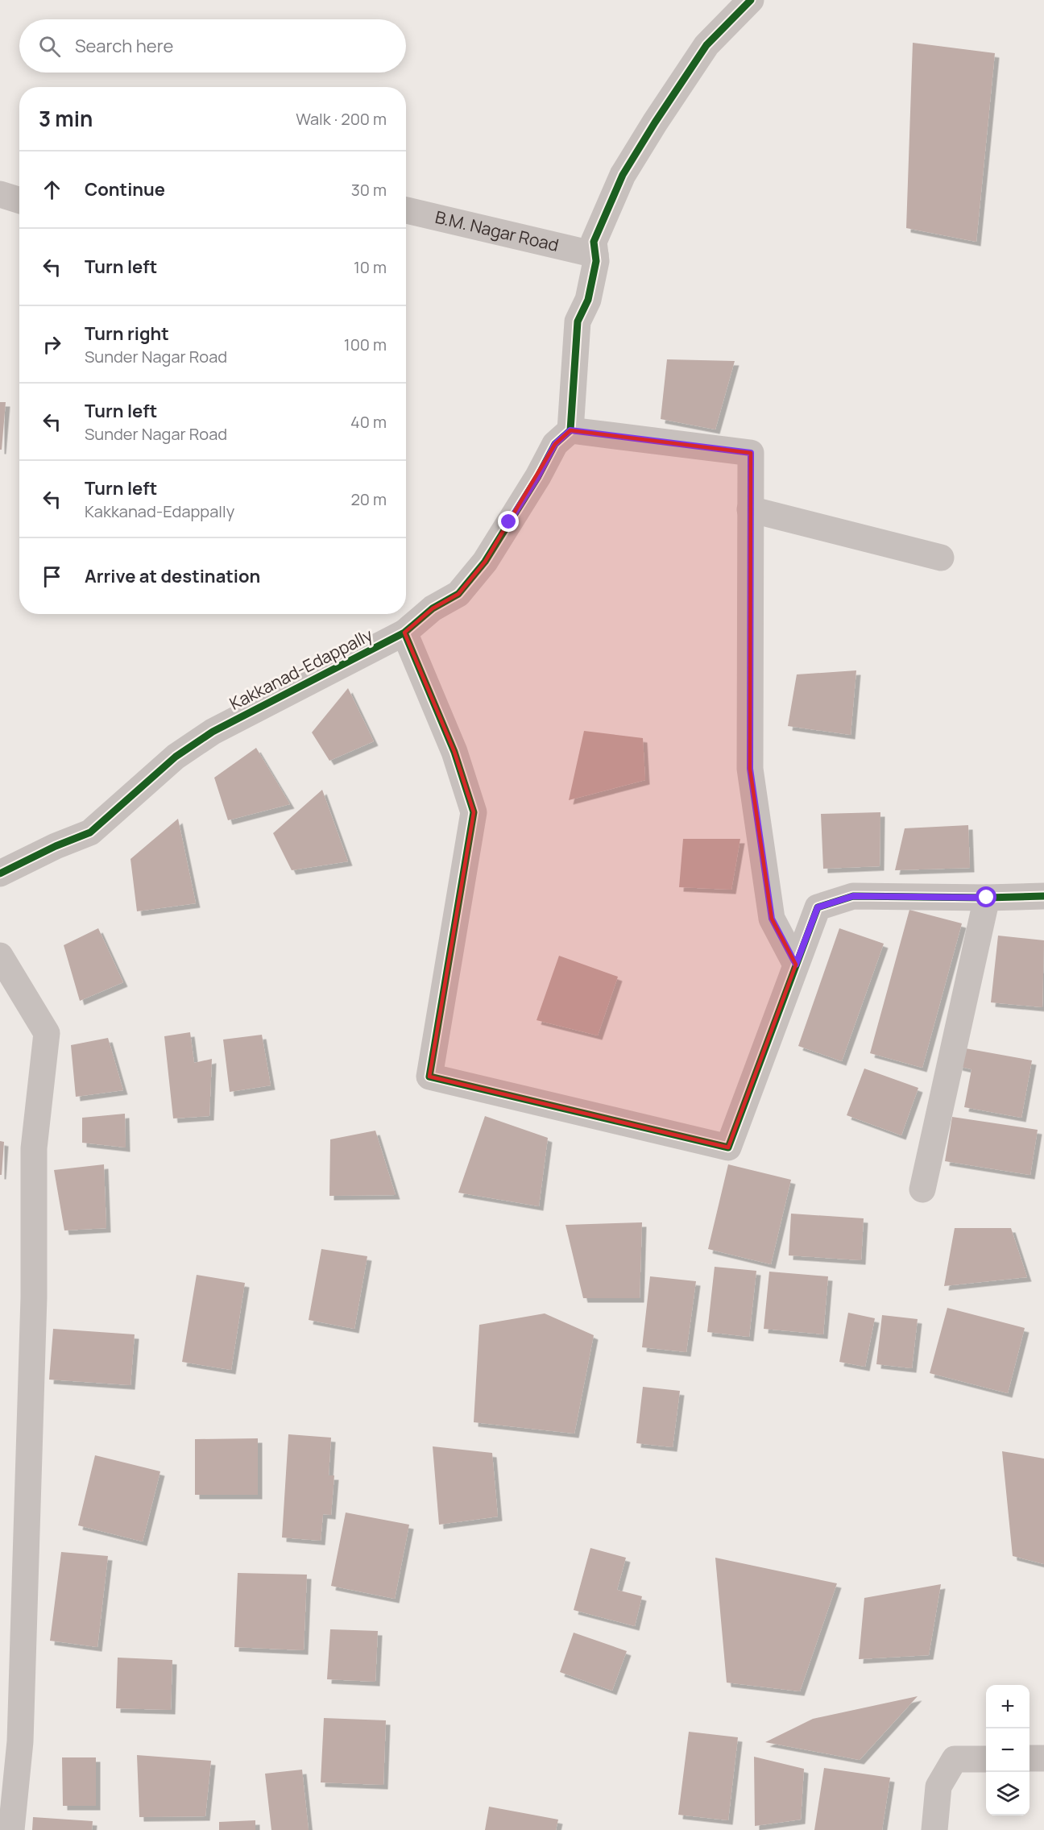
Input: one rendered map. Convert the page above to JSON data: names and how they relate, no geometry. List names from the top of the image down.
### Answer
{
  "streets": {
    "street": ["B.M. Nagar Road", "Kakkanad-Edappally"]
  },
  "page": {
    "search": "Search here",
    "heading": ["3 min", "Walk · 200 m"],
    "list": [
      ["Continue", "30 m"],
      ["Turn left", "10 m"],
      ["Turn right", "Sunder Nagar Road", "100 m"],
      ["Turn left", "Sunder Nagar Road", "40 m"],
      ["Turn left", "Kakkanad-Edappally", "20 m"],
      "Arrive at destination"
    ],
    "map_buttons": ["+", "−"]
  }
}
